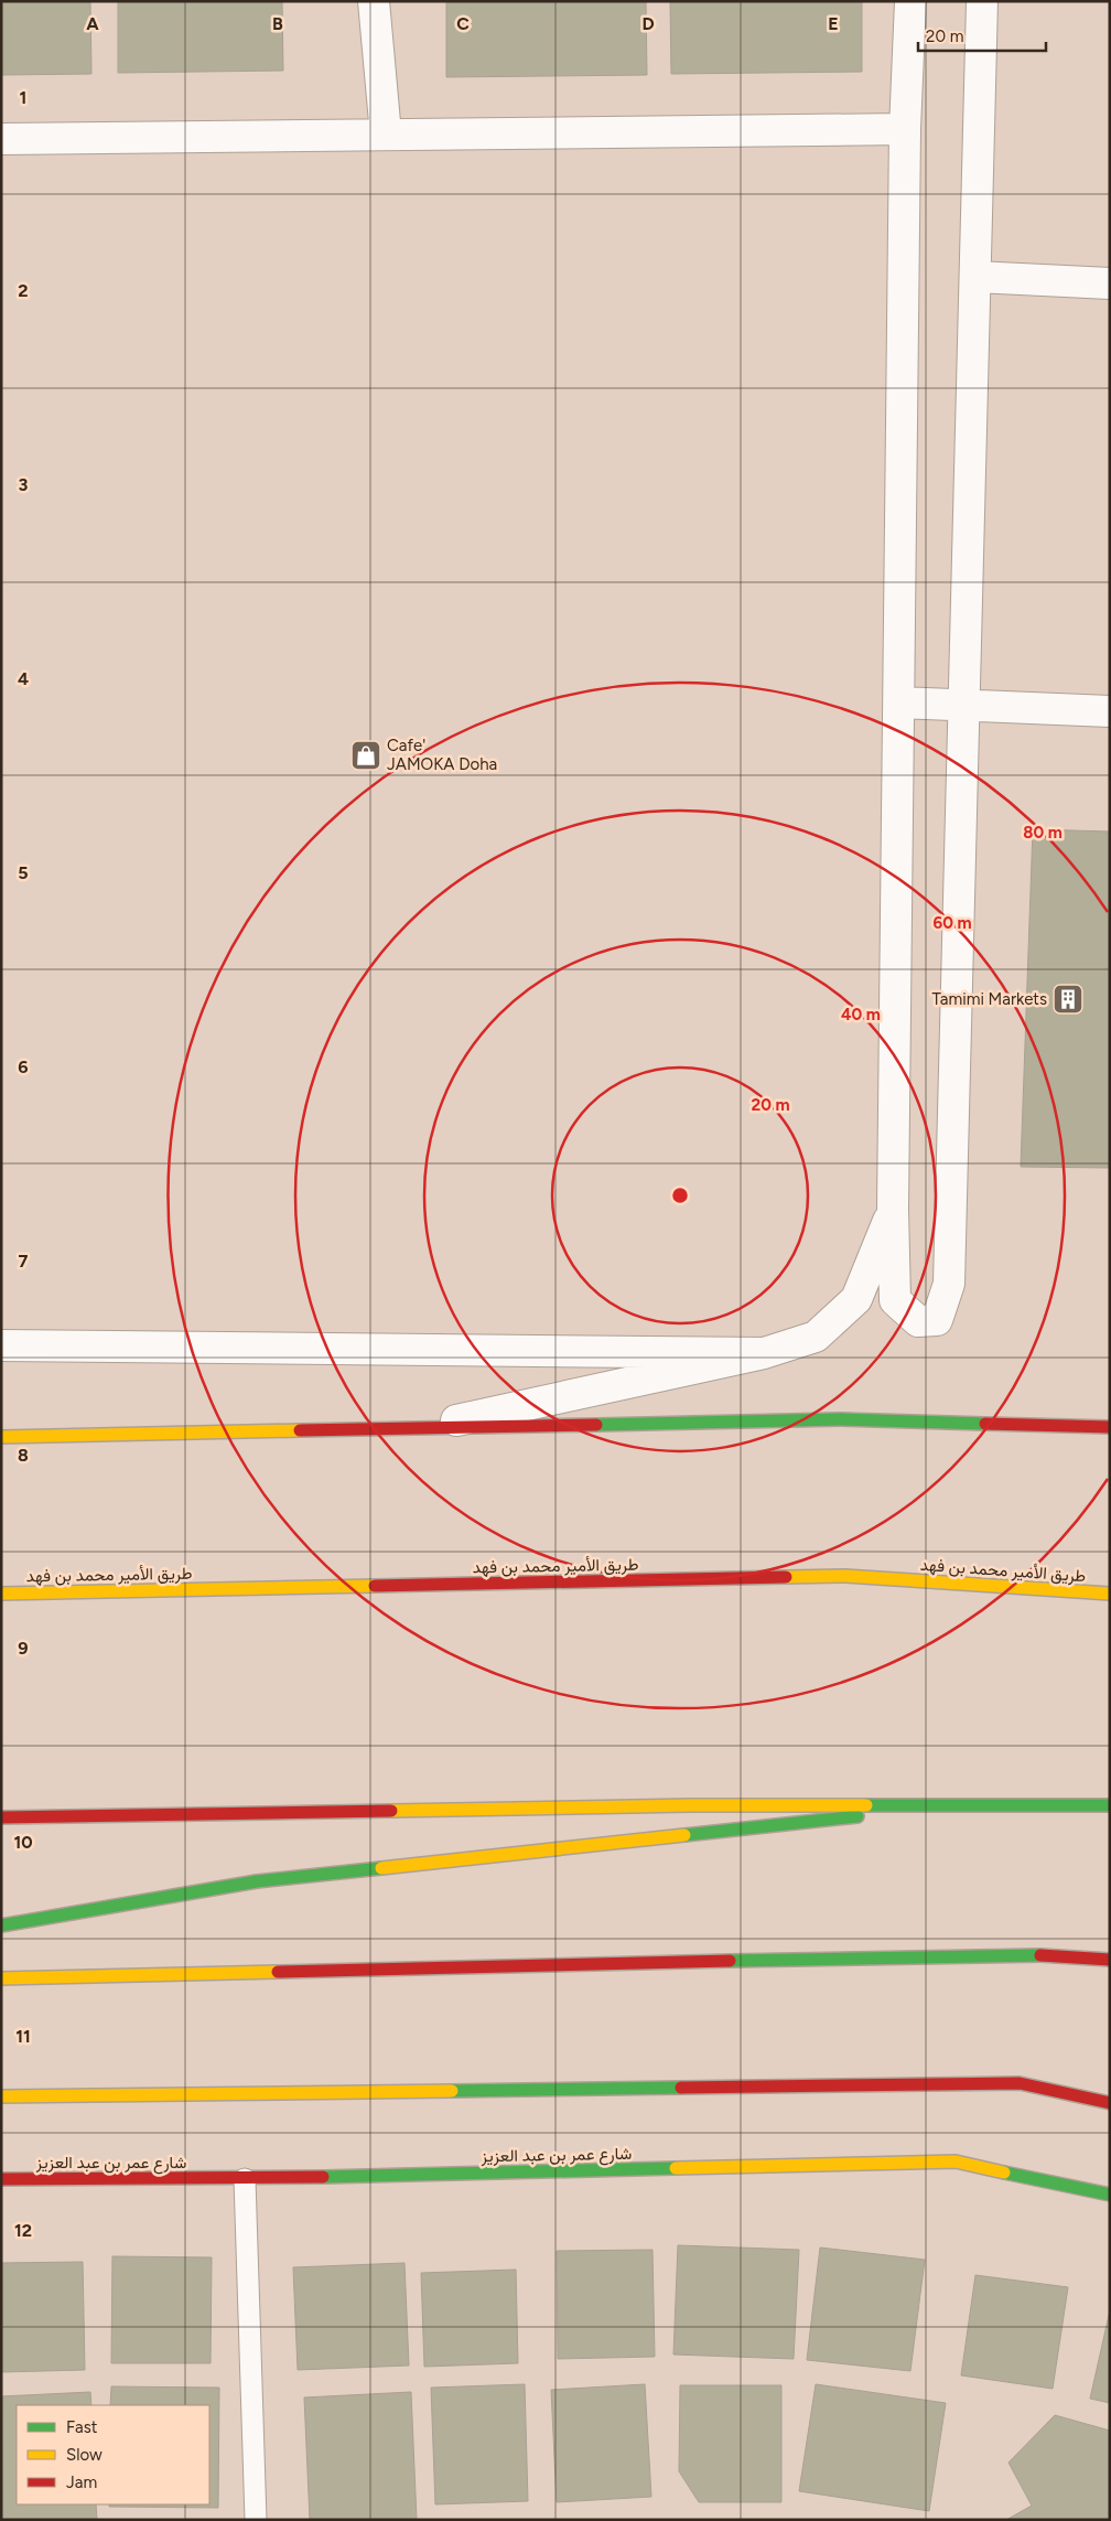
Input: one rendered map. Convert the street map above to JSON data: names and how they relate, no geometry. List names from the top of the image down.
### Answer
{
  "streets": {
    "main road": ["طريق الأمير محمد بن فهد", "شارع عمر بن عبد العزيز"]
  },
  "places": {
    "shop": ["Cafe' JAMOKA Doha"],
    "building": ["Tamimi Markets"]
  },
  "legend": ["Fast", "Slow", "Jam"],
  "scale_bar": "20 m",
  "grid": {
    "columns": [
      "A",
      "B",
      "C",
      "D",
      "E"
    ],
    "rows": [
      "1",
      "2",
      "3",
      "4",
      "5",
      "6",
      "7",
      "8",
      "9",
      "10",
      "11",
      "12"
    ]
  },
  "rings": [
    "80 m",
    "60 m",
    "40 m",
    "20 m"
  ]
}
